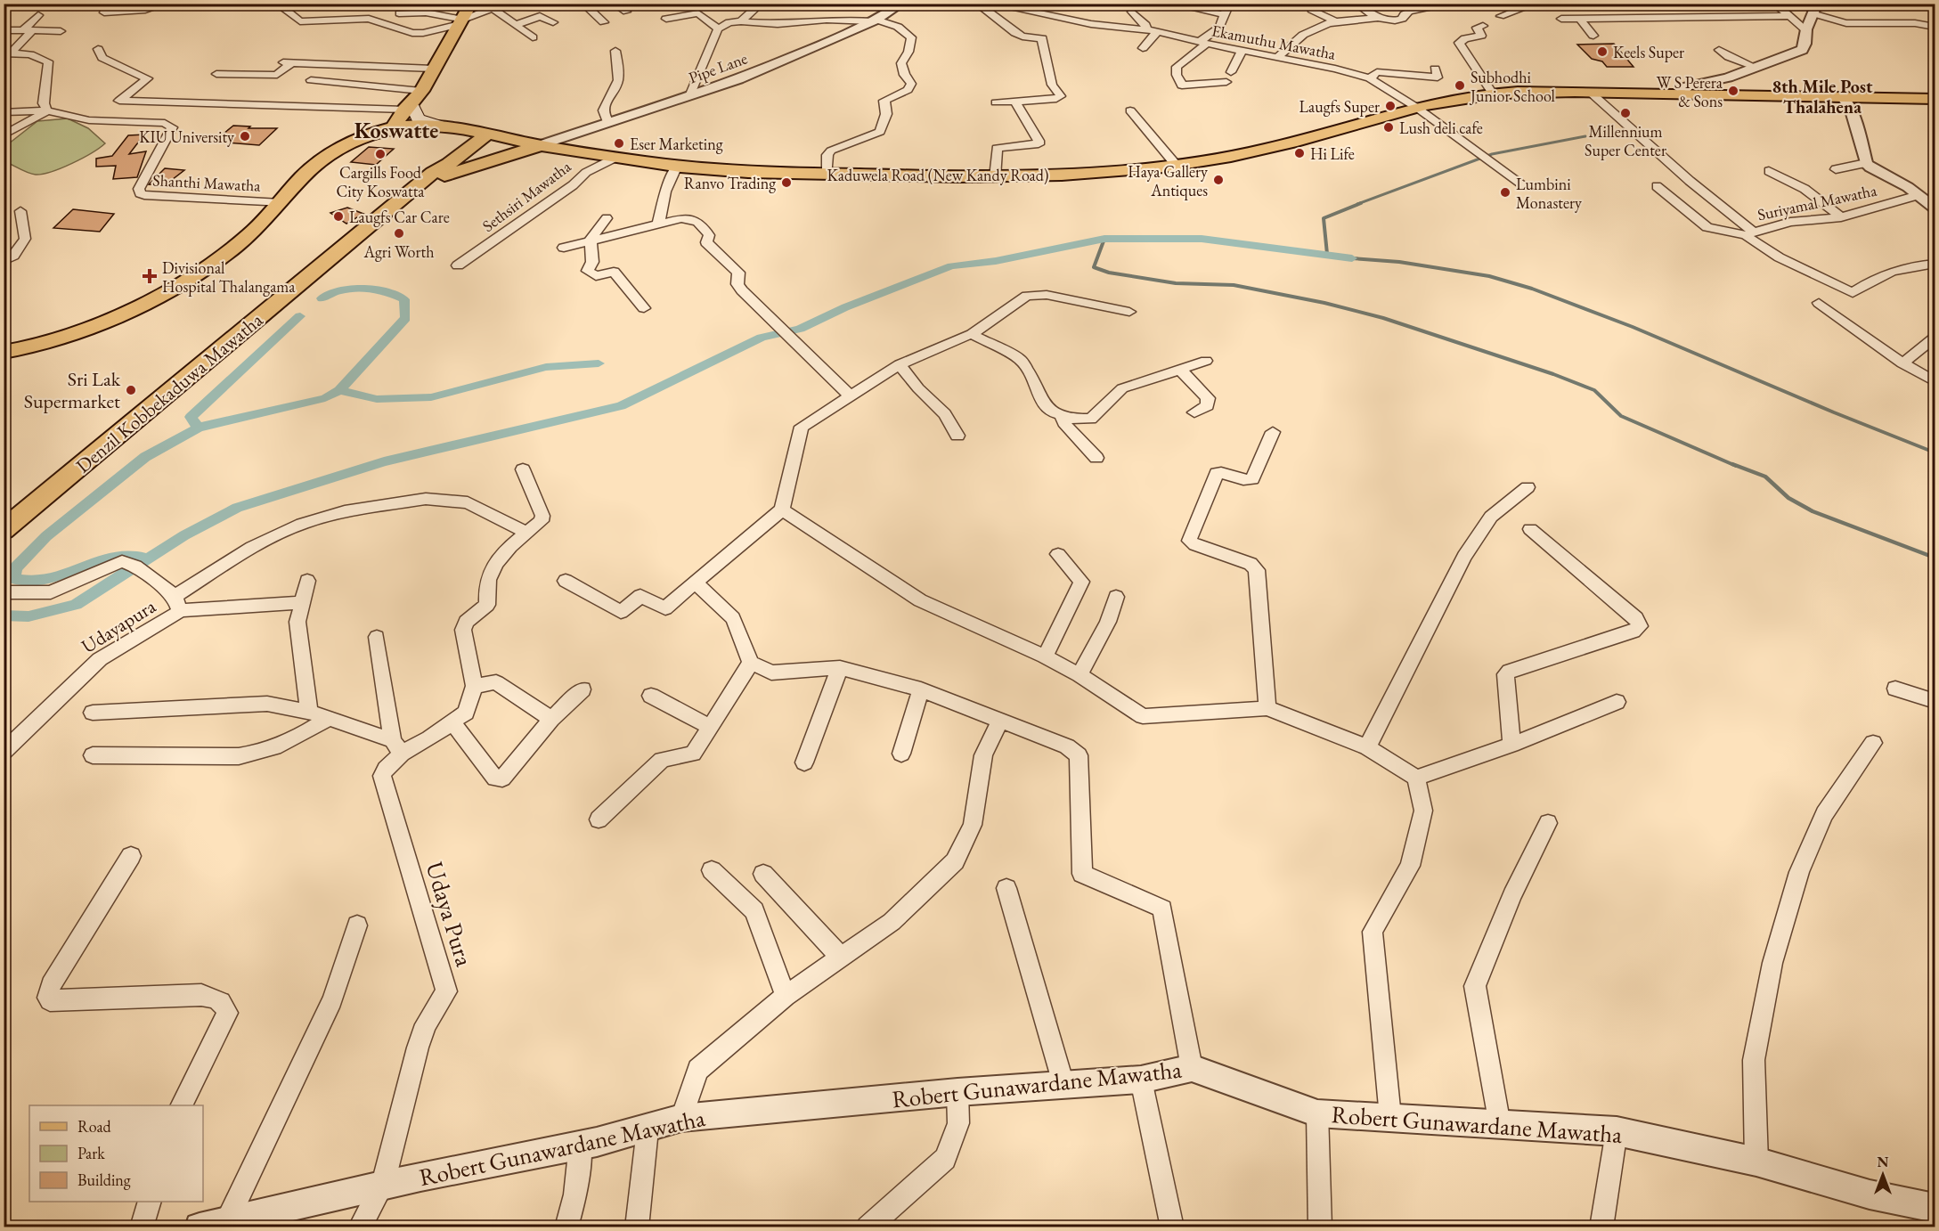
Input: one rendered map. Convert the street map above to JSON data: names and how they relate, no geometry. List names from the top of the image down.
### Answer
{
  "streets": {
    "main road": ["Kaduwela Road (New Kandy Road)", "Denzil Kobbekaduwa Mawatha"],
    "street": [
      "Ekamuthu Mawatha",
      "Pipe Lane",
      "Shanthi Mawatha",
      "Sethsiri Mawatha",
      "Suriyamal Mawatha",
      "Udayapura",
      "Udaya Pura",
      "Robert Gunawardane Mawatha"
    ]
  },
  "crossings": [
    ["Ekamuthu Mawatha", "Kaduwela Road (New Kandy Road)"],
    ["Pipe Lane", "Kaduwela Road (New Kandy Road)"],
    ["Kaduwela Road (New Kandy Road)", "Shanthi Mawatha"],
    ["Kaduwela Road (New Kandy Road)", "Sethsiri Mawatha"],
    ["Kaduwela Road (New Kandy Road)", "Denzil Kobbekaduwa Mawatha"],
    ["Udaya Pura", "Robert Gunawardane Mawatha"]
  ],
  "districts": ["8th Mile Post Thalahena", "Koswatte"],
  "places": {
    "other": [
      "Keels Super",
      "Subhodhi Junior School",
      "W S Perera & Sons",
      "Laugfs Super",
      "Millennium Super Center",
      "Lush deli cafe",
      "KIU University",
      "Eser Marketing",
      "Hi Life",
      "Cargills Food City Koswatta",
      "Haya Gallery Antiques",
      "Ranvo Trading",
      "Lumbini Monastery",
      "Laugfs Car Care",
      "Agri Worth",
      "Sri Lak Supermarket"
    ],
    "health": ["Divisional Hospital Thalangama"]
  },
  "legend": ["Road", "Park", "Building"],
  "north": "top"
}
